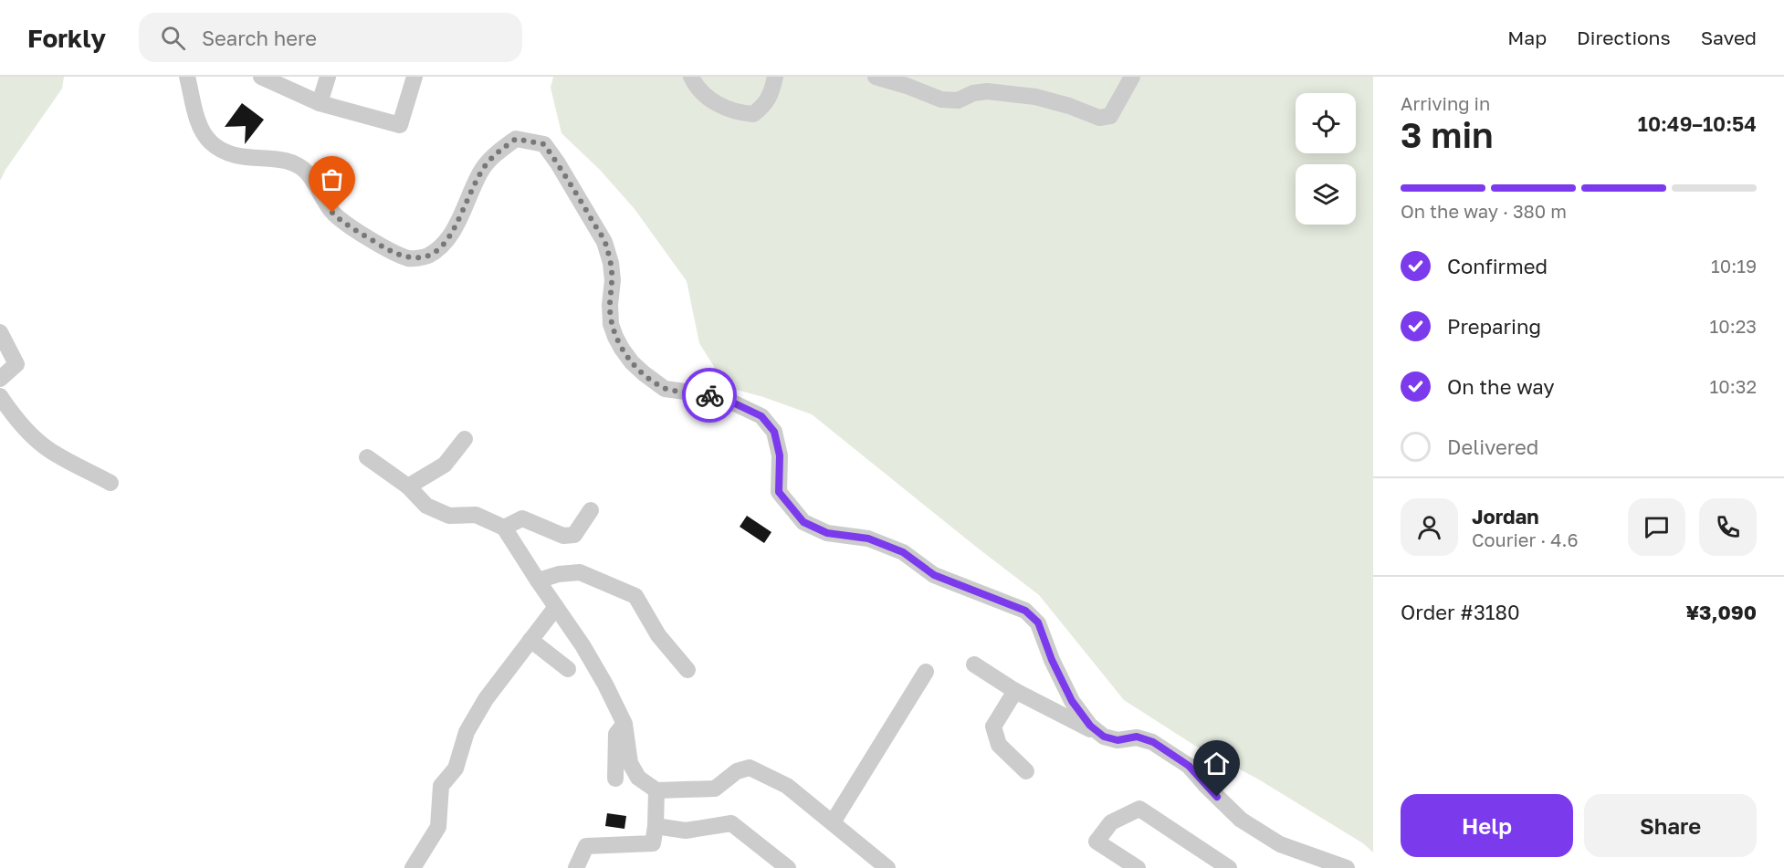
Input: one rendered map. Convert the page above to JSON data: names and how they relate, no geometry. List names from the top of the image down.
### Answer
{
  "page": {
    "header": "Forkly",
    "search": "Search here",
    "nav": ["Map", "Directions", "Saved"],
    "heading": ["3 min", "Arriving in", "10:49–10:54"],
    "panel": [
      "Jordan",
      "Courier · 4.6",
      "Order #3180",
      "¥3,090"
    ],
    "bar": "On the way · 380 m",
    "list": [
      ["Confirmed", "10:19"],
      ["Preparing", "10:23"],
      ["On the way", "10:32"],
      "Delivered"
    ],
    "buttons": ["Help", "Share"]
  }
}
